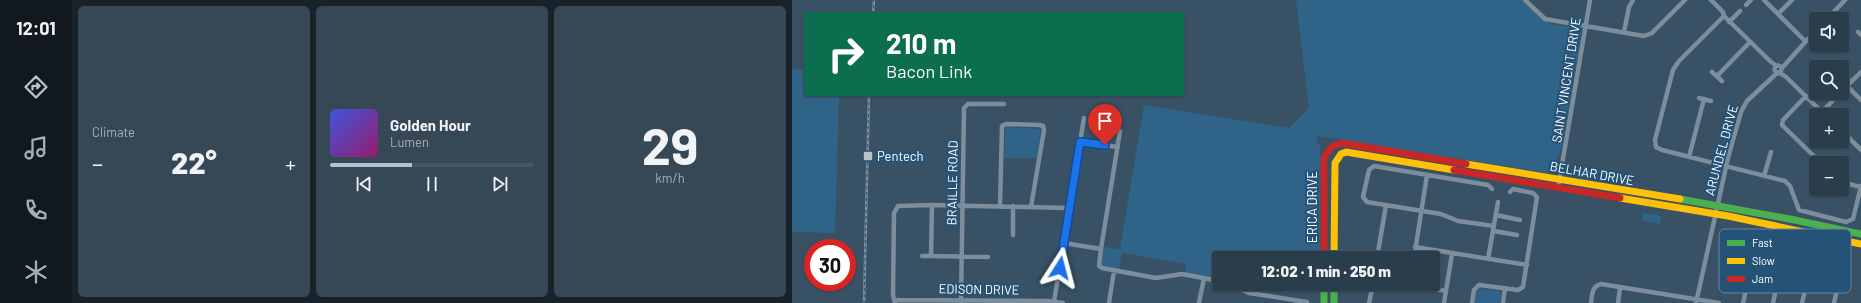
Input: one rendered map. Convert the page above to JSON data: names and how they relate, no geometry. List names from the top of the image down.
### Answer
{
  "streets": {
    "main road": ["BELHAR DRIVE", "ERICA DRIVE"],
    "street": [
      "SAINT VINCENT DRIVE",
      "ARUNDEL DRIVE",
      "BRAILLE ROAD",
      "EDISON DRIVE"
    ]
  },
  "crossings": [
    ["SAINT VINCENT DRIVE", "BELHAR DRIVE"],
    ["ARUNDEL DRIVE", "BELHAR DRIVE"],
    ["BELHAR DRIVE", "ERICA DRIVE"],
    ["BRAILLE ROAD", "EDISON DRIVE"]
  ],
  "places": {
    "transit": ["Pentech"]
  },
  "legend": ["Fast", "Slow", "Jam"],
  "page": {
    "tabs": "12:01",
    "tile": [
      "Climate",
      ["29", "km/h"]
    ],
    "map_buttons": ["+", "−"],
    "turn": ["210 m", "Bacon Link"],
    "song": ["Golden Hour", "Lumen"],
    "heat": ["−", "22°", "+"],
    "limit": "30",
    "trip": "12:02 · 1 min · 250 m"
  }
}
